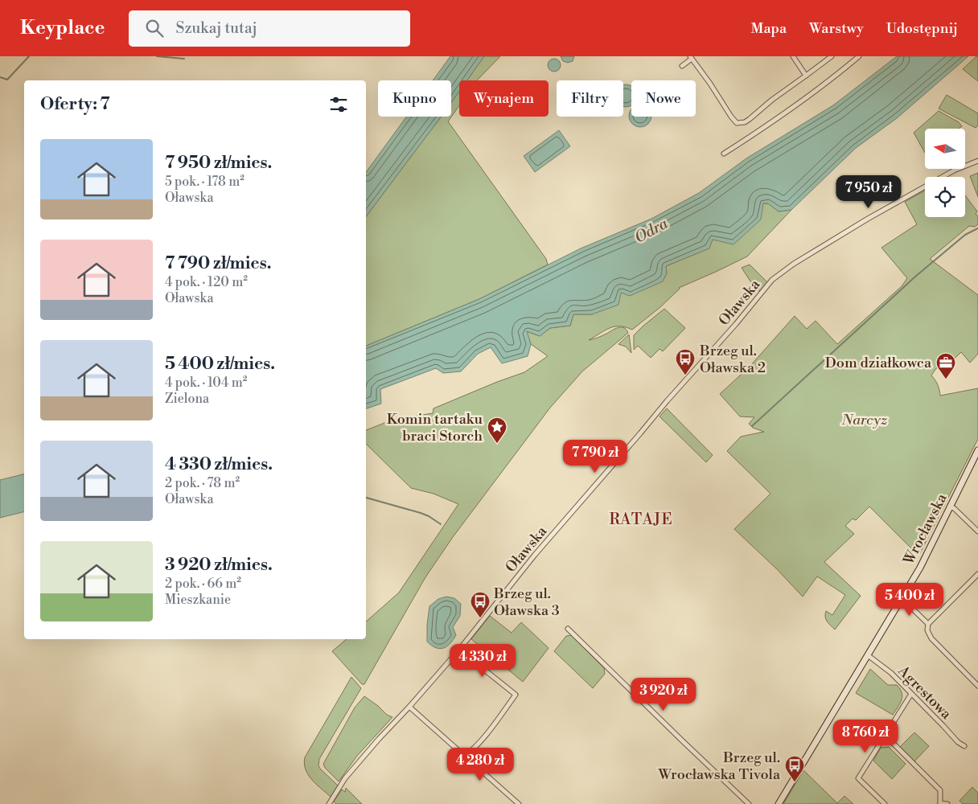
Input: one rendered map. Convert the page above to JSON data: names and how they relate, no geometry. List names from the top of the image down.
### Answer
{
  "streets": {
    "street": ["Oławska", "Wrocławska", "Agrestowa"]
  },
  "crossings": [
    ["Wrocławska", "Agrestowa"]
  ],
  "districts": ["RATAJE"],
  "water": ["Odra"],
  "parks": ["Narcyz"],
  "places": {
    "bus stop": ["Brzeg ul. Oławska 2", "Brzeg ul. Oławska 3", "Brzeg ul. Wrocławska Tivola"],
    "office": ["Dom działkowca"],
    "place": ["Komin tartaku braci Storch"]
  },
  "north": "left",
  "page": {
    "header": "Keyplace",
    "search": "Szukaj tutaj",
    "nav": ["Mapa", "Warstwy", "Udostępnij"],
    "chip": [
      "Kupno",
      "Wynajem",
      "Filtry",
      "Nowe"
    ],
    "heading": "Oferty: 7",
    "list": [
      {
        "name": "7 950 zł/mies.",
        "note": "5 pok. · 178 m² · Oławska"
      },
      {
        "name": "7 790 zł/mies.",
        "note": "4 pok. · 120 m² · Oławska"
      },
      {
        "name": "5 400 zł/mies.",
        "note": "4 pok. · 104 m² · Zielona"
      },
      {
        "name": "4 330 zł/mies.",
        "note": "2 pok. · 78 m² · Oławska"
      },
      {
        "name": "3 920 zł/mies.",
        "note": "2 pok. · 66 m² · Mieszkanie"
      }
    ],
    "price": [
      "7 950 zł",
      "7 790 zł",
      "5 400 zł",
      "4 330 zł",
      "3 920 zł",
      "8 760 zł",
      "4 280 zł"
    ]
  }
}
